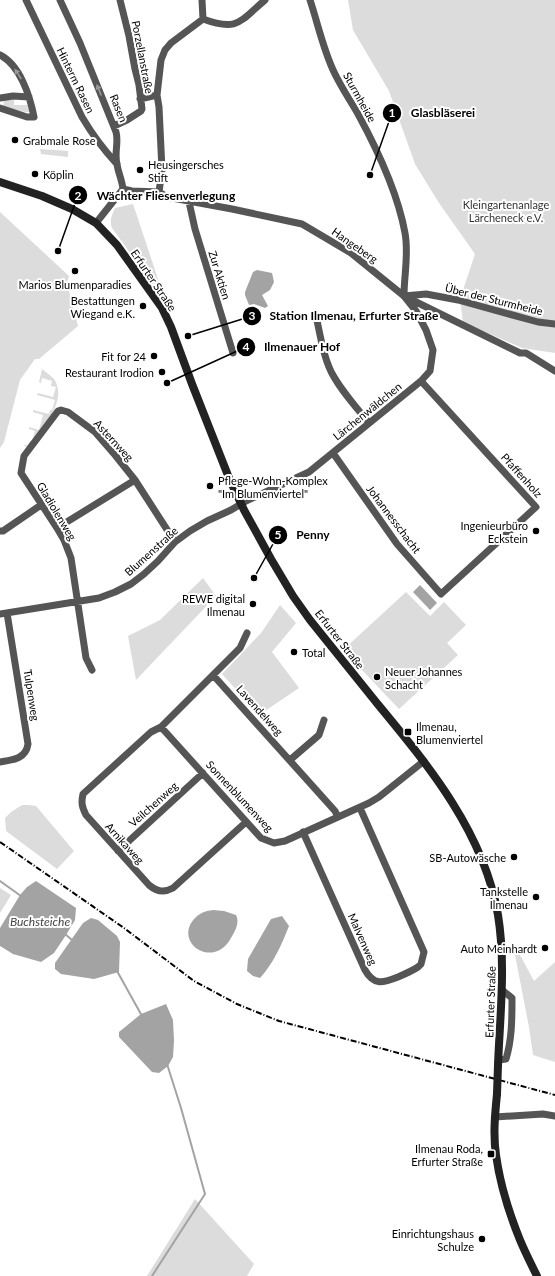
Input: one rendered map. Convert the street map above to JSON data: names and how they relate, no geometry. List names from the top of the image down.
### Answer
{
  "streets": {
    "main road": ["Erfurter Straße"],
    "street": [
      "Porzellanstraße",
      "Hinterm Rasen",
      "Sturmheide",
      "Rasen",
      "Hangeberg",
      "Zur Aktien",
      "Über der Sturmheide",
      "Lärchenwäldchen",
      "Asternweg",
      "Pfaffenholz",
      "Gladiolenweg",
      "Johannesschacht",
      "Blumenstraße",
      "Tulpenweg",
      "Lavendelweg",
      "Sonnenblumenweg",
      "Veilchenweg",
      "Arnikaweg",
      "Malvenweg"
    ]
  },
  "crossings": [
    ["Porzellanstraße", "Rasen"],
    ["Hinterm Rasen", "Rasen"],
    ["Sturmheide", "Hangeberg"],
    ["Sturmheide", "Über der Sturmheide"],
    ["Sturmheide", "Lärchenwäldchen"],
    ["Rasen", "Hangeberg"],
    ["Hangeberg", "Zur Aktien"],
    ["Hangeberg", "Über der Sturmheide"],
    ["Hangeberg", "Lärchenwäldchen"],
    ["Erfurter Straße", "Lärchenwäldchen"],
    ["Erfurter Straße", "Blumenstraße"],
    ["Erfurter Straße", "Sonnenblumenweg"],
    ["Über der Sturmheide", "Lärchenwäldchen"],
    ["Lärchenwäldchen", "Pfaffenholz"],
    ["Lärchenwäldchen", "Johannesschacht"],
    ["Lärchenwäldchen", "Blumenstraße"],
    ["Asternweg", "Gladiolenweg"],
    ["Asternweg", "Blumenstraße"],
    ["Pfaffenholz", "Johannesschacht"],
    ["Gladiolenweg", "Blumenstraße"],
    ["Blumenstraße", "Tulpenweg"],
    ["Lavendelweg", "Sonnenblumenweg"],
    ["Sonnenblumenweg", "Veilchenweg"],
    ["Sonnenblumenweg", "Arnikaweg"],
    ["Sonnenblumenweg", "Malvenweg"],
    ["Veilchenweg", "Arnikaweg"]
  ],
  "one_way": ["Rasen"],
  "water": ["Buchsteiche"],
  "parks": ["Kleingartenanlage Lärcheneck e.V."],
  "places": {
    "other": [
      "Grabmale Rose",
      "Heusingersches Stift",
      "Köplin",
      "Glasbläserei",
      "Wächter Fliesenverlegung",
      "Marios Blumenparadies",
      "Bestattungen Wiegand e.K.",
      "Station Ilmenau, Erfurter Straße",
      "Fit for 24",
      "Restaurant Irodion",
      "Ilmenauer Hof",
      "Pflege-Wohn-Komplex \"Im Blumenviertel\"",
      "Ingenieurbüro Eckstein",
      "Penny",
      "REWE digital Ilmenau",
      "Total",
      "Neuer Johannes Schacht",
      "SB-Autowäsche",
      "Tankstelle Ilmenau",
      "Auto Meinhardt",
      "Einrichtungshaus Schulze"
    ],
    "transit": ["Ilmenau, Blumenviertel", "Ilmenau Roda, Erfurter Straße"]
  }
}
